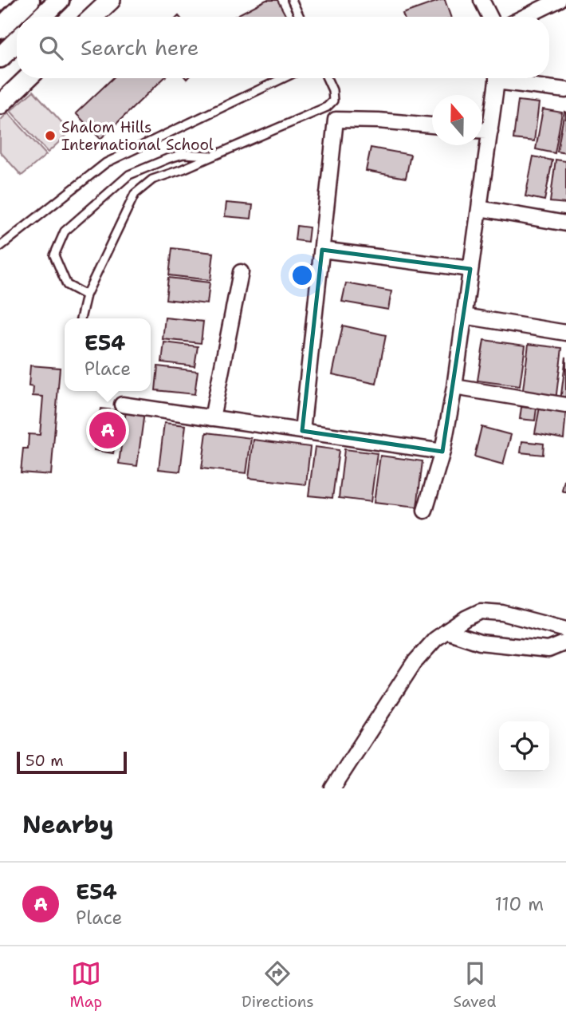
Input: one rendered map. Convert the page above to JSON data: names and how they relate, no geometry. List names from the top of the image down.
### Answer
{
  "places": ["Shalom Hills International School"],
  "scale_bar": "50 m",
  "north": "top",
  "page": {
    "search": "Search here",
    "popup": ["E54", "Place"],
    "pins": "A",
    "scale": "50 m",
    "heading": "Nearby",
    "list": [
      {
        "mark": "A",
        "name": "E54",
        "note": "Place",
        "value": "110 m"
      }
    ],
    "nav": ["Map", "Directions", "Saved"]
  }
}
